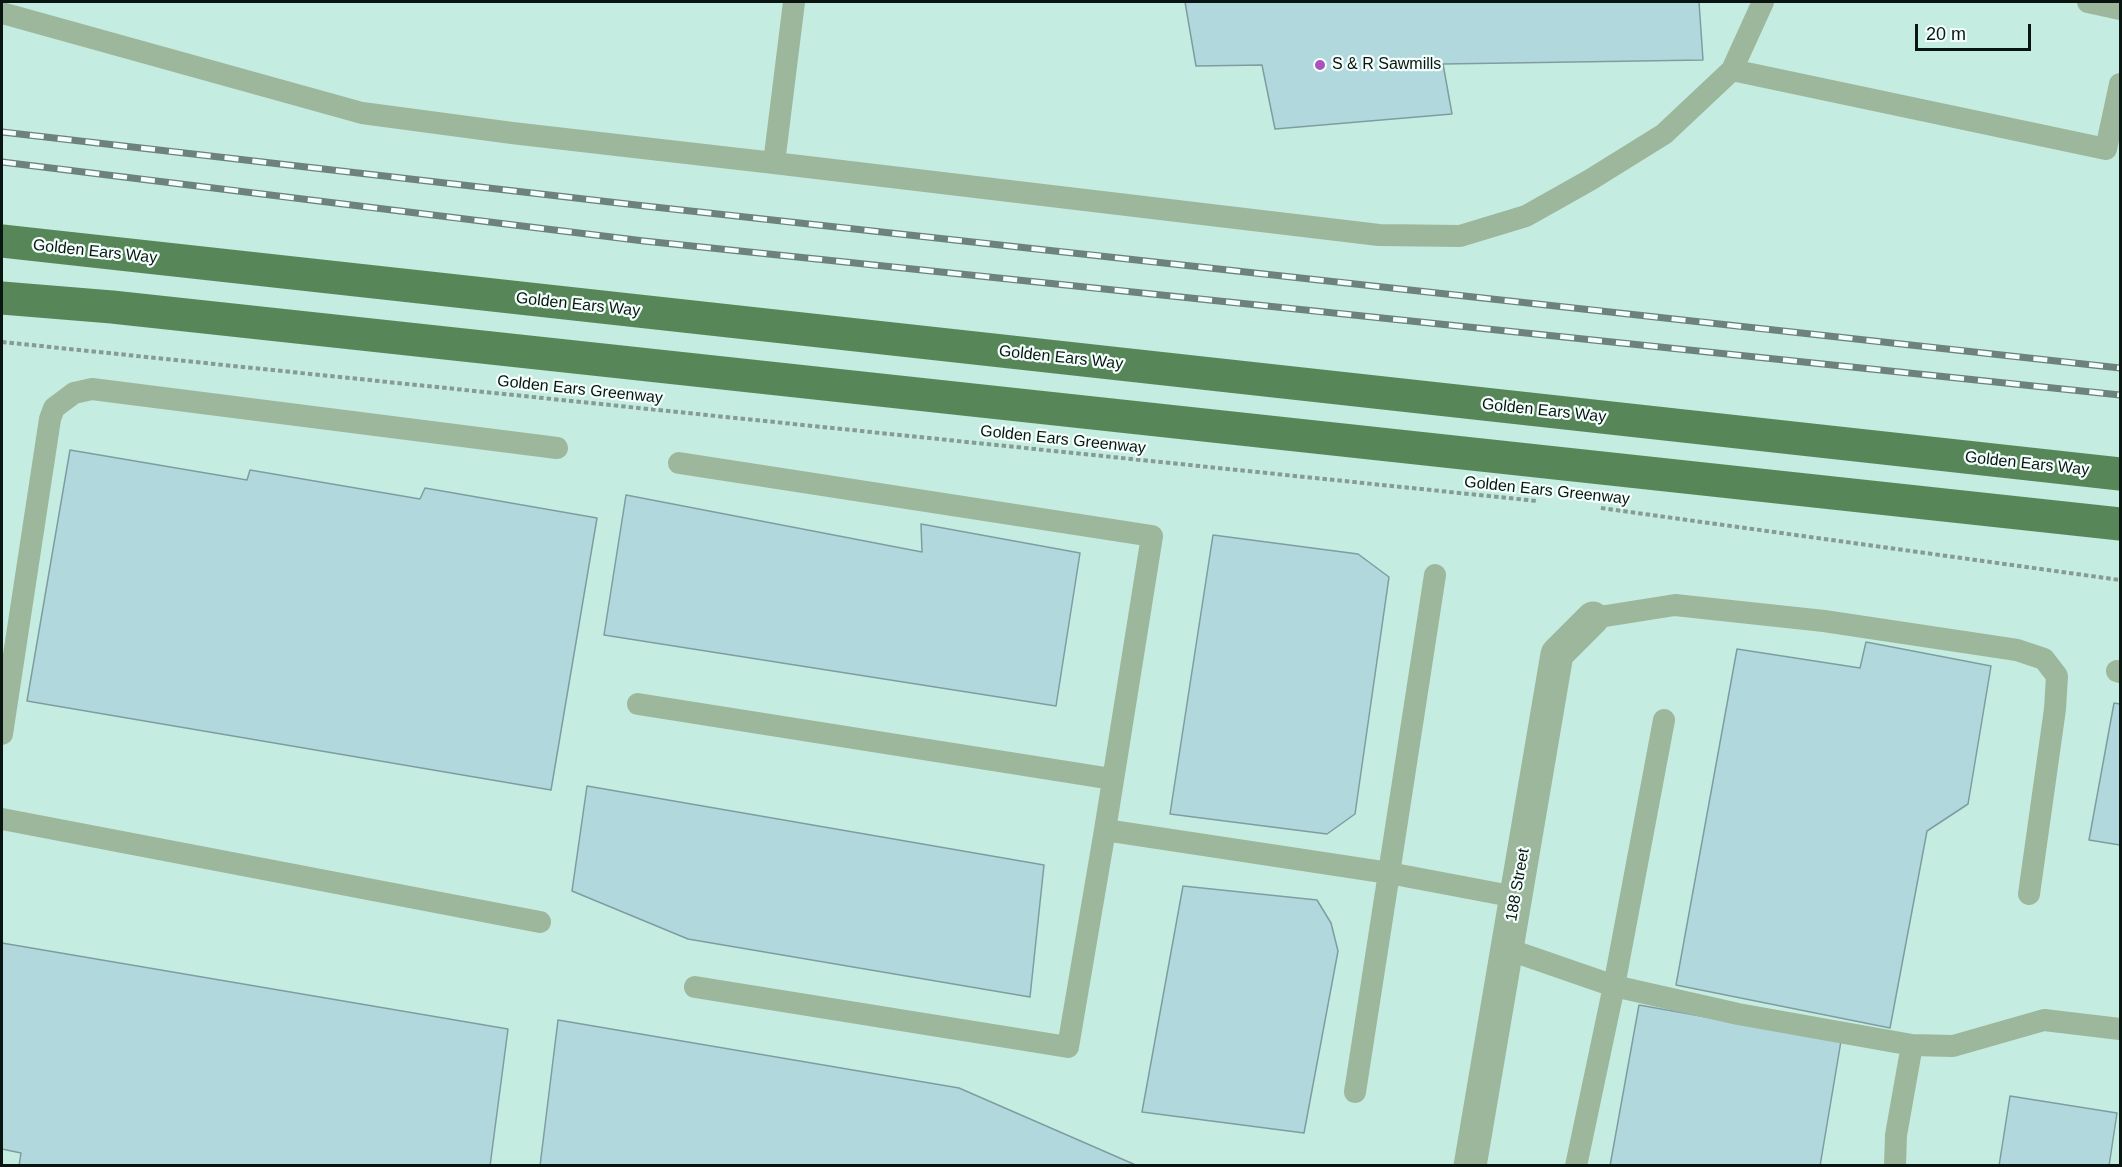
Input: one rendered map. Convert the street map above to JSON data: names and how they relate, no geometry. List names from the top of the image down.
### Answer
{
  "streets": {
    "main road": ["Golden Ears Way"],
    "street": ["188 Street"],
    "path": ["Golden Ears Greenway"]
  },
  "places": ["S & R Sawmills"],
  "scale_bar": "20 m"
}
